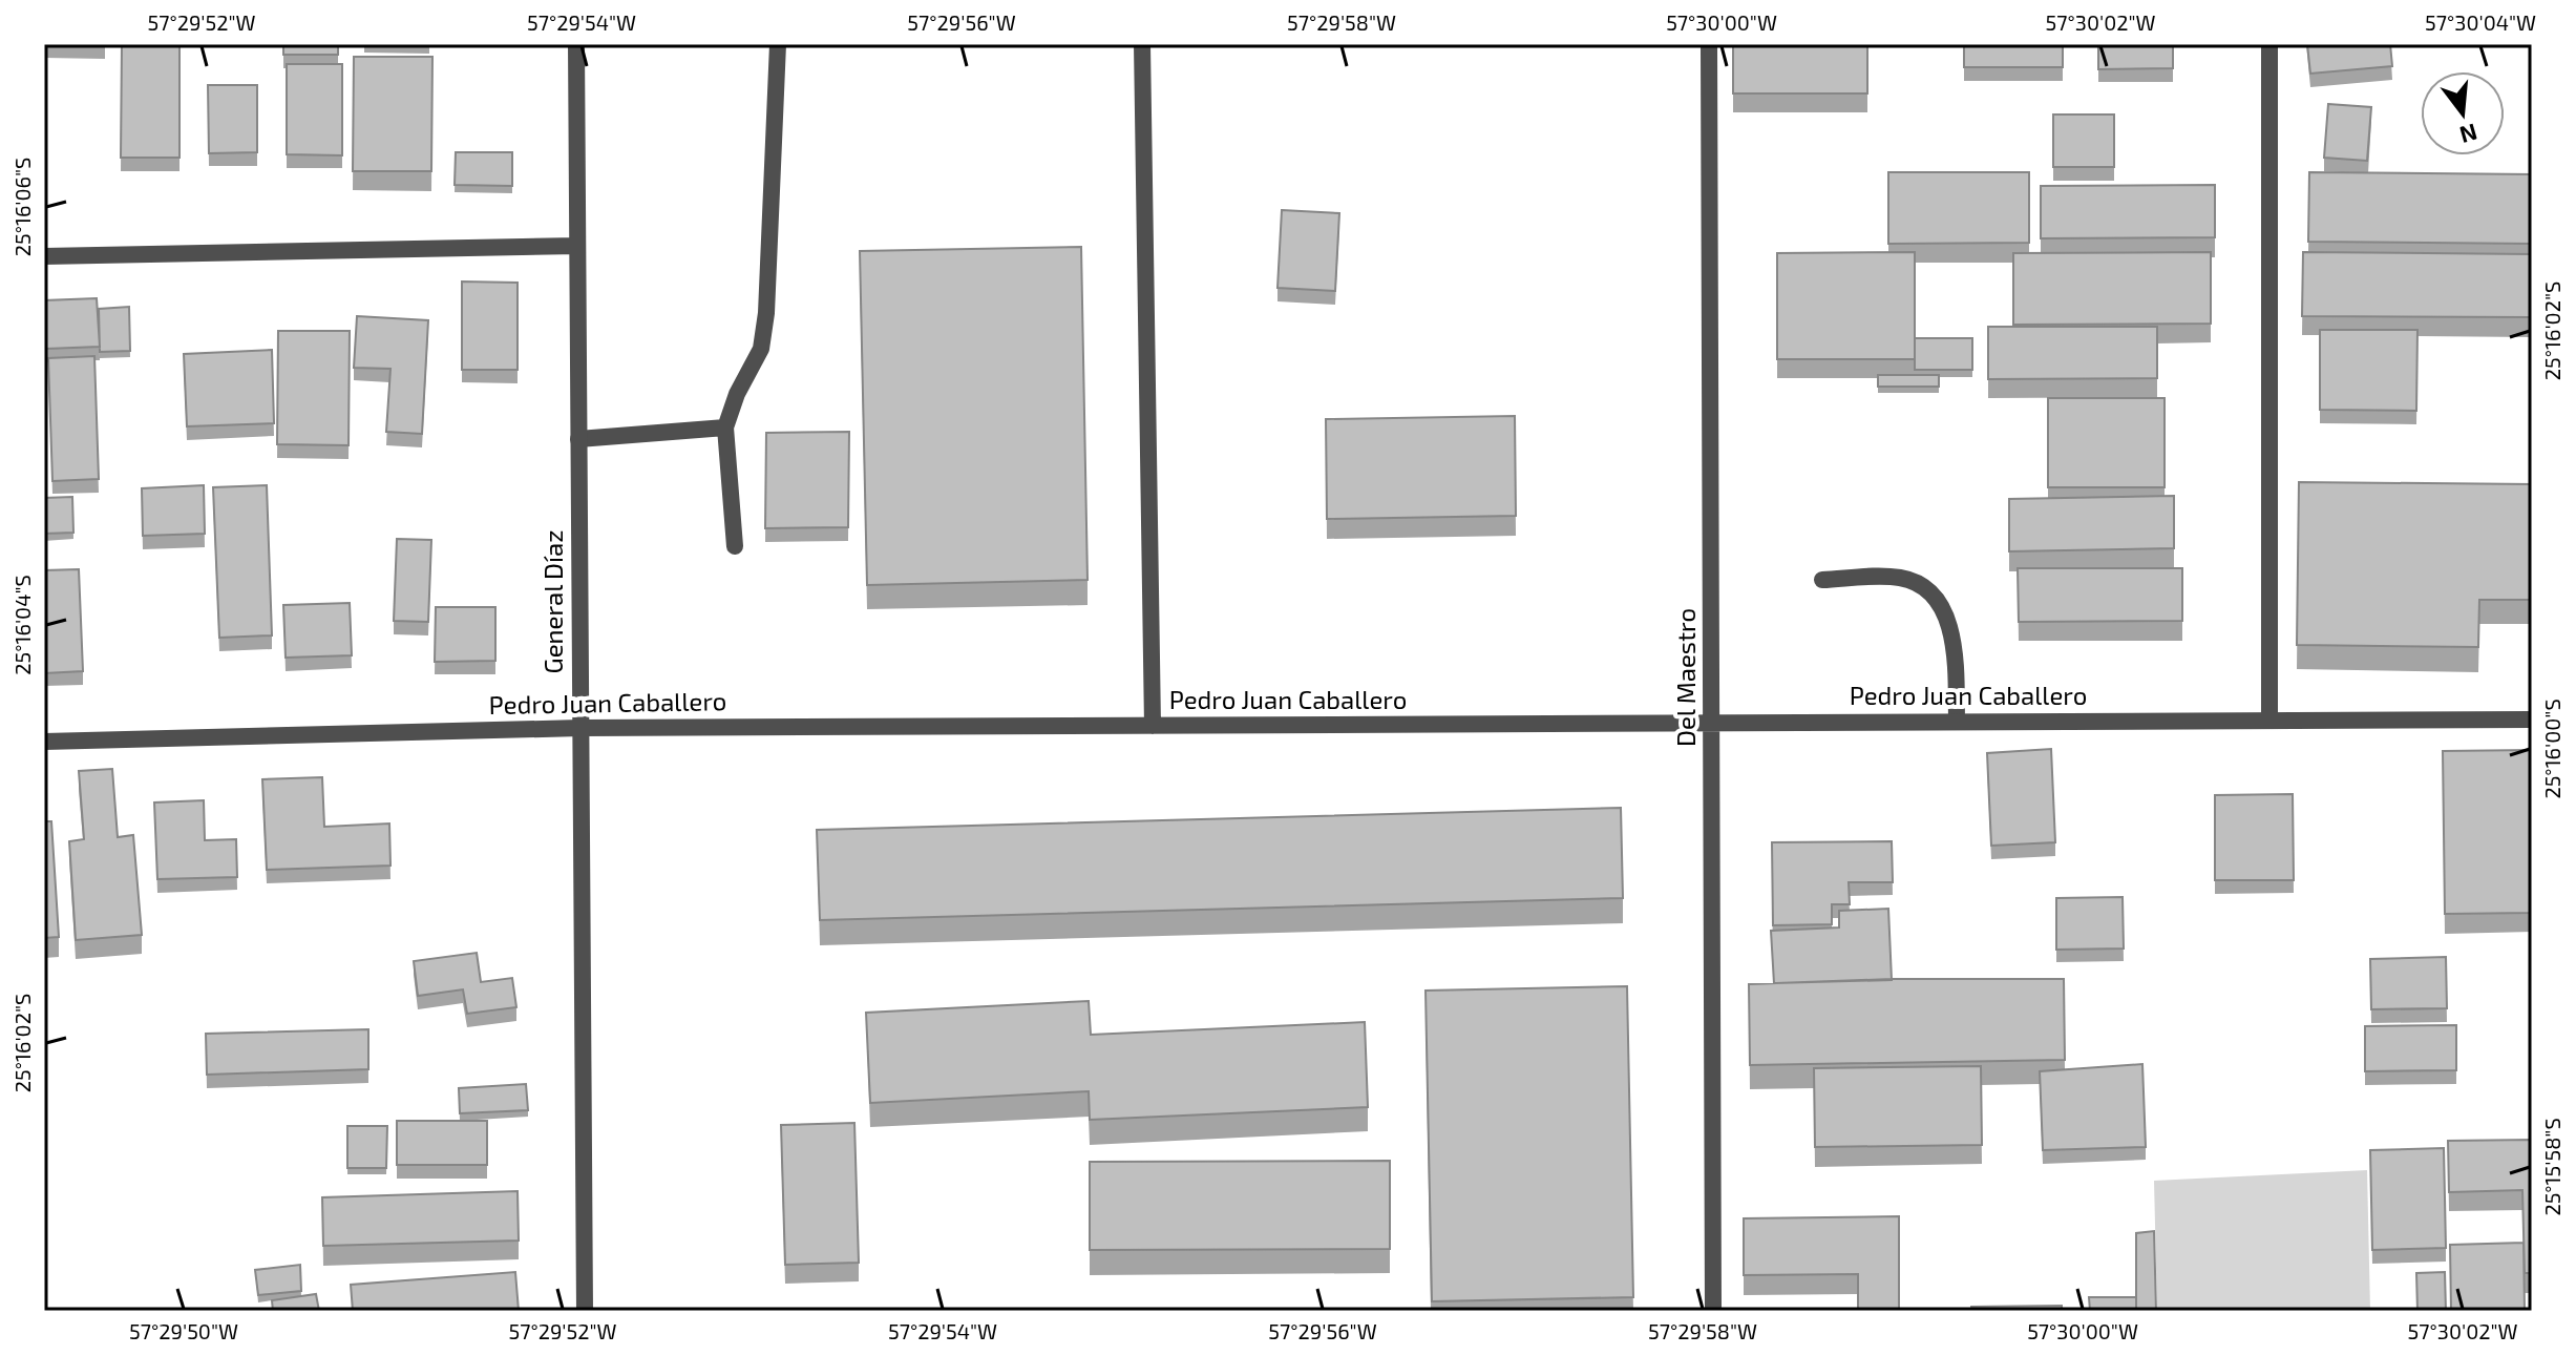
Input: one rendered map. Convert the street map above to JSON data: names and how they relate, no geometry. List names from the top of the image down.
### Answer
{
  "streets": {
    "street": ["General Díaz", "Del Maestro", "Pedro Juan Caballero"]
  },
  "crossings": [
    ["General Díaz", "Pedro Juan Caballero"],
    ["Del Maestro", "Pedro Juan Caballero"]
  ],
  "north": "bottom",
  "coordinates": [
    "57°29'52\"W",
    "57°29'54\"W",
    "57°29'56\"W",
    "57°29'58\"W",
    "57°30'00\"W",
    "57°30'02\"W",
    "57°30'04\"W",
    "25°16'06\"S",
    "25°16'02\"S",
    "25°16'04\"S",
    "25°16'00\"S",
    "25°15'58\"S",
    "57°29'50\"W"
  ]
}
